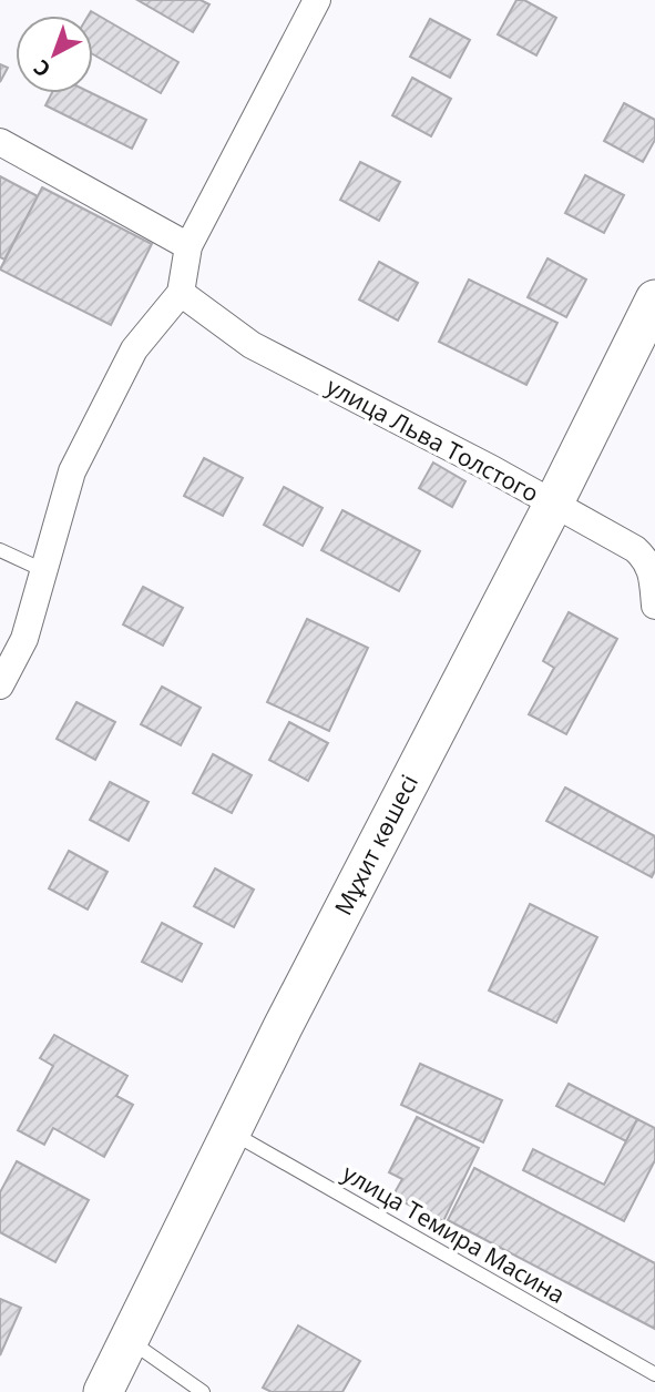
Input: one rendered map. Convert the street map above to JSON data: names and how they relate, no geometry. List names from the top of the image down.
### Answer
{
  "streets": {
    "street": ["улица Льва Толстого", "Мұхит көшесі"],
    "lane": ["улица Темира Масина"]
  },
  "crossings": [
    ["улица Льва Толстого", "Мұхит көшесі"],
    ["Мұхит көшесі", "улица Темира Масина"]
  ],
  "north": "bottom left"
}
